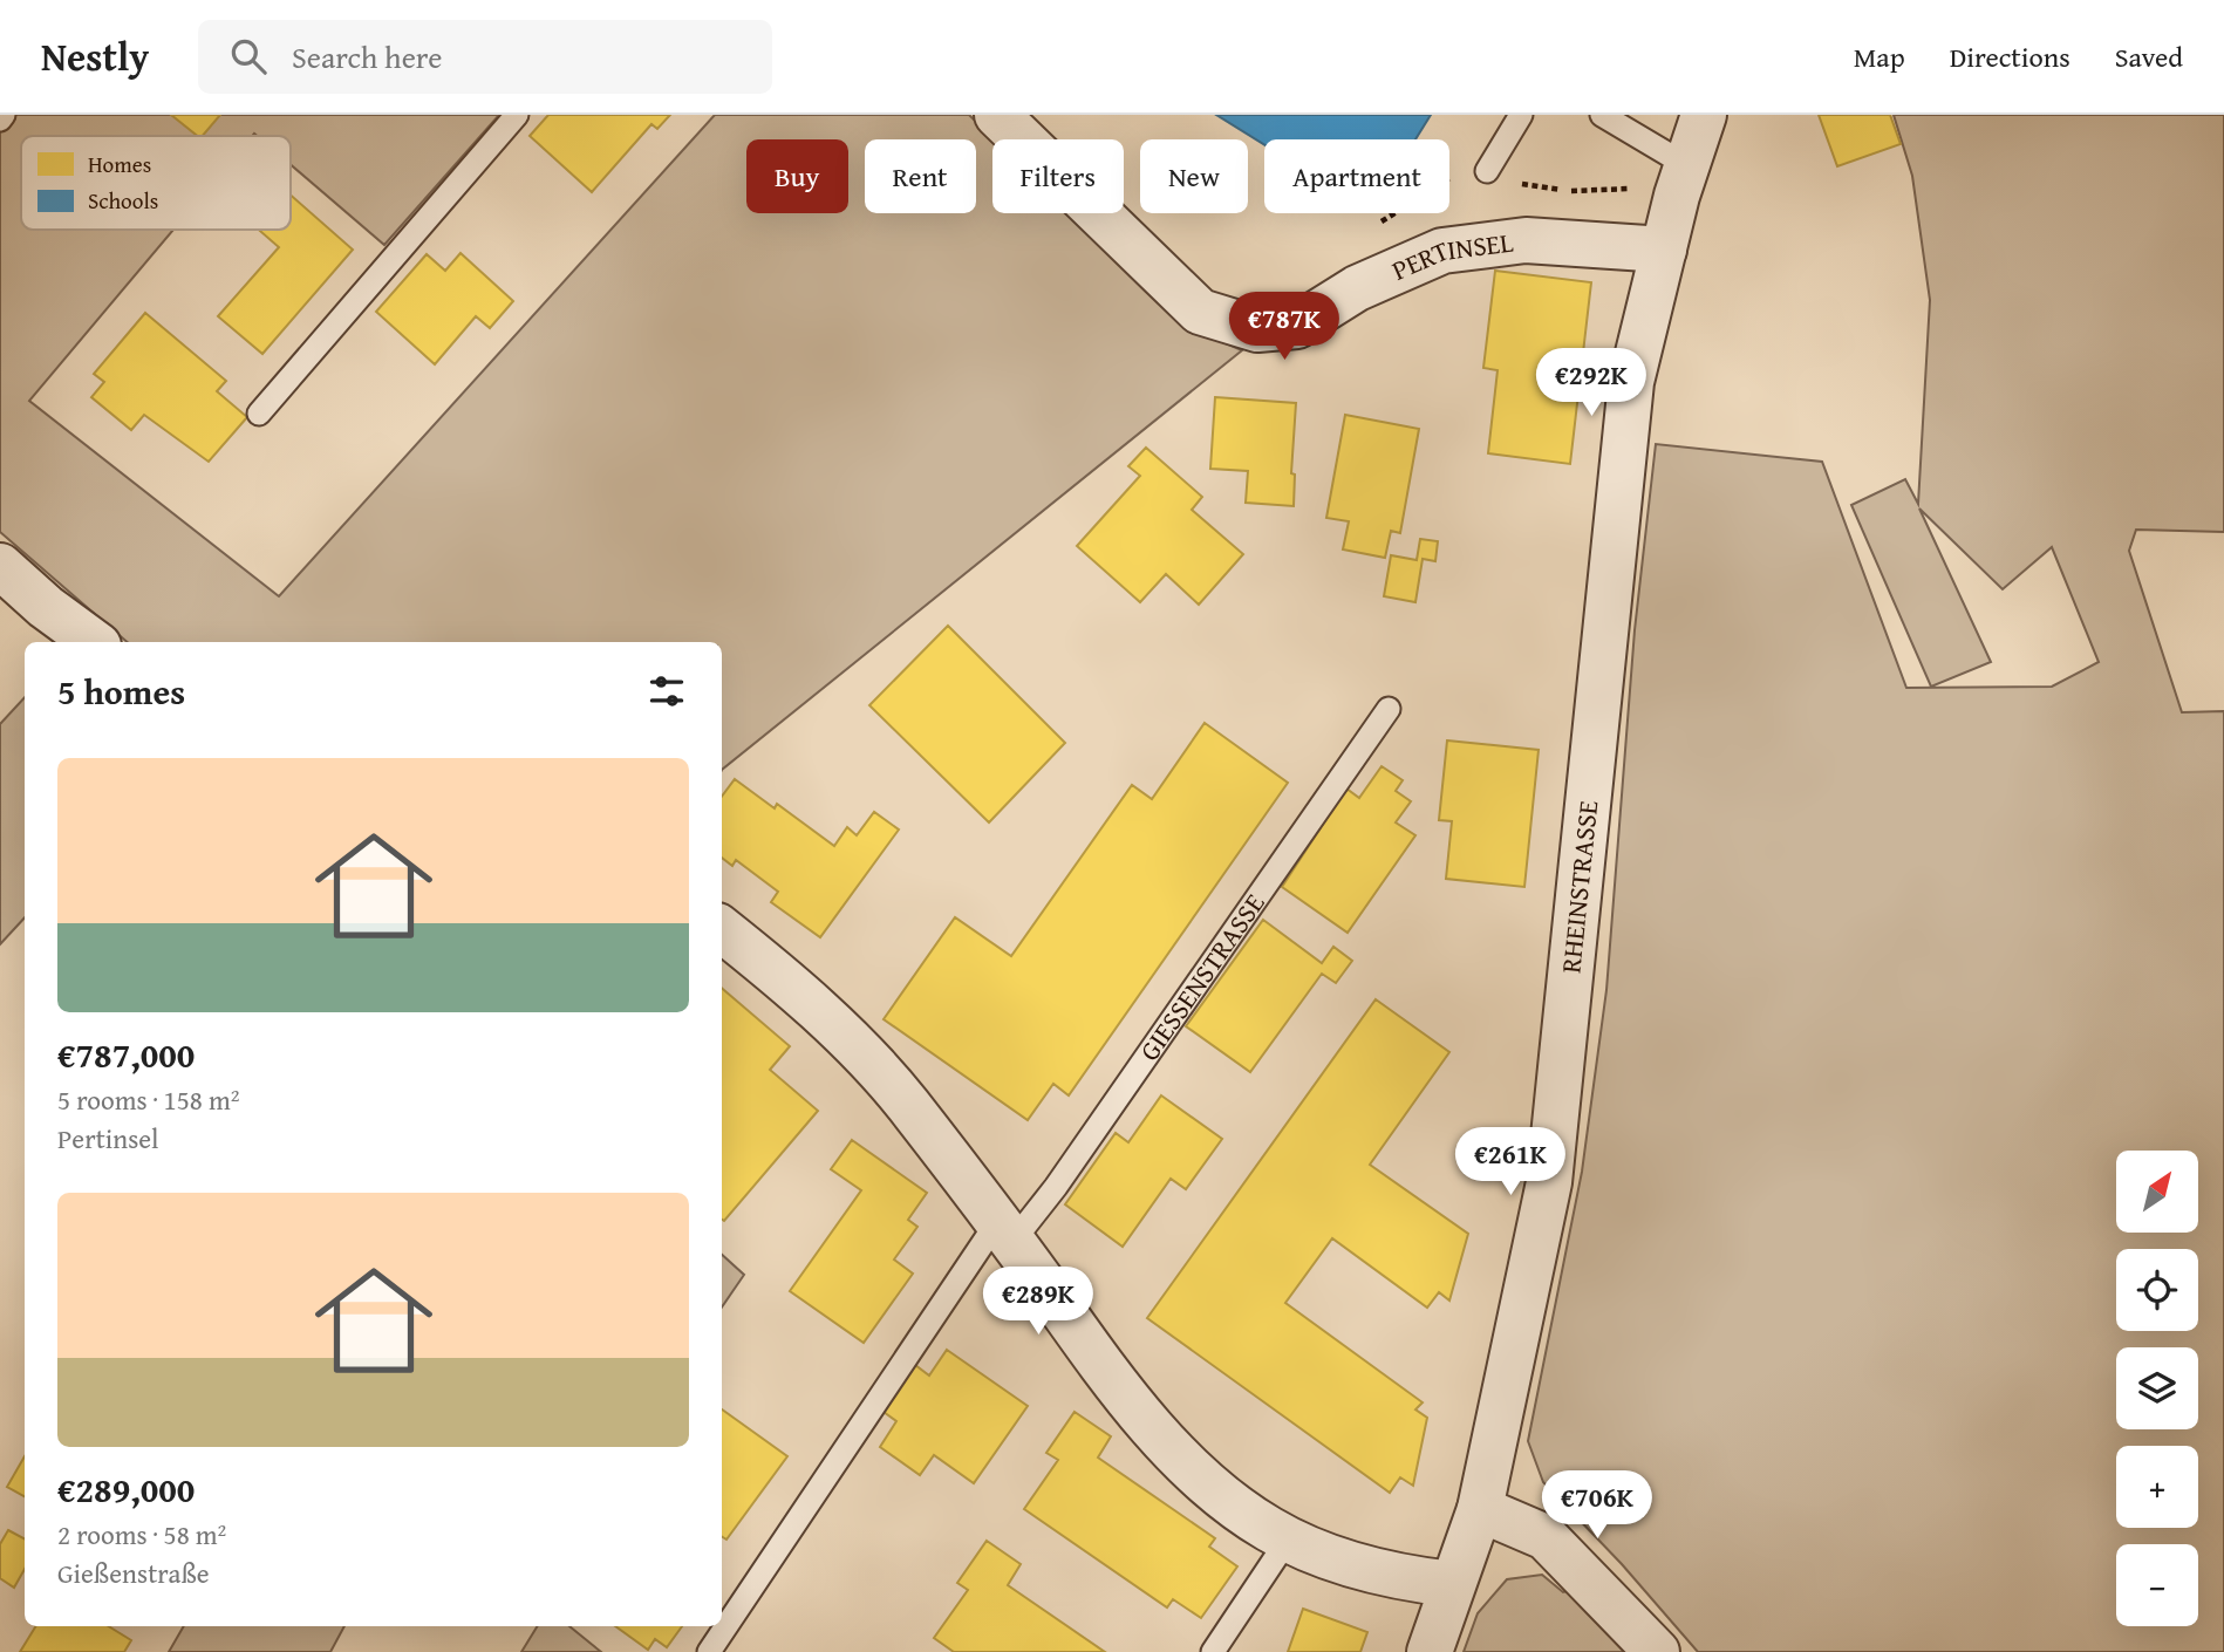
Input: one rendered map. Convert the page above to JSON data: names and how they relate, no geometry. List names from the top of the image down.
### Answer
{
  "streets": {
    "street": ["PERTINSEL", "RHEINSTRASSE"],
    "lane": ["GIESSENSTRASSE"]
  },
  "crossings": [
    ["PERTINSEL", "RHEINSTRASSE"]
  ],
  "legend": ["Homes", "Schools"],
  "north": "top right",
  "page": {
    "header": "Nestly",
    "search": "Search here",
    "nav": ["Map", "Directions", "Saved"],
    "chip": [
      "Buy",
      "Rent",
      "Filters",
      "New",
      "Apartment"
    ],
    "price": [
      "€787K",
      "€292K",
      "€261K",
      "€289K",
      "€706K"
    ],
    "heading": "5 homes",
    "list": [
      {
        "name": "€787,000",
        "note": "5 rooms · 158 m² · Pertinsel"
      },
      {
        "name": "€289,000",
        "note": "2 rooms · 58 m² · Gießenstraße"
      }
    ],
    "map_buttons": ["+", "−"]
  }
}
